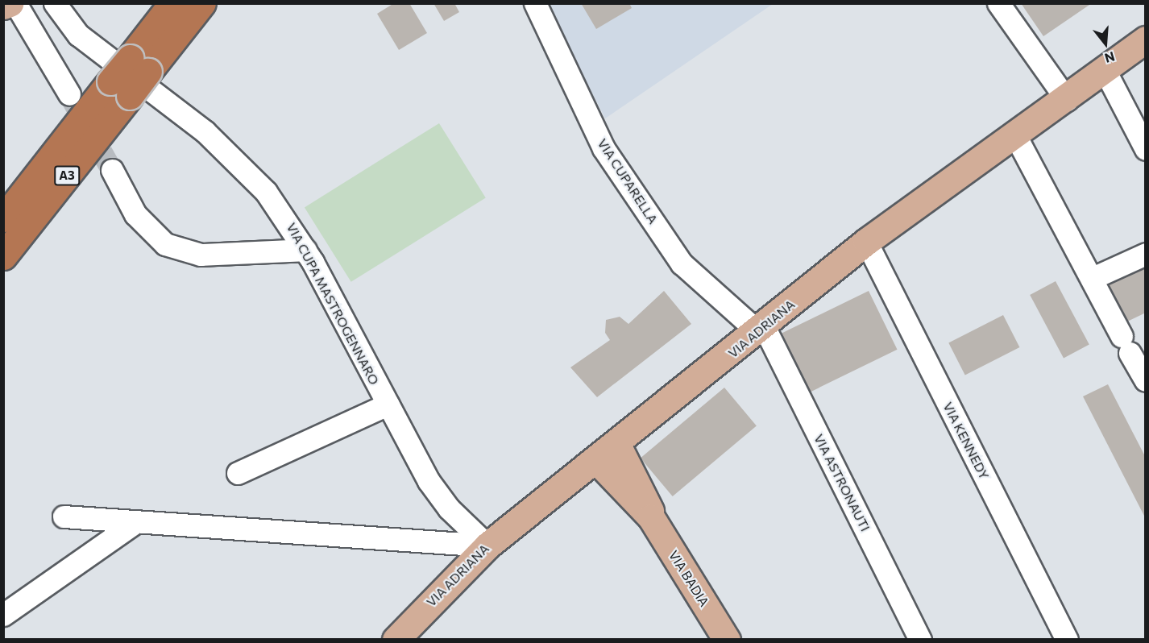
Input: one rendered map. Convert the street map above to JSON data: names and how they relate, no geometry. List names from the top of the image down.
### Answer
{
  "streets": {
    "highway": ["A3"],
    "main road": ["VIA ADRIANA", "VIA BADIA"],
    "street": [
      "VIA CUPARELLA",
      "VIA CUPA MASTROGENNARO",
      "VIA KENNEDY",
      "VIA ASTRONAUTI"
    ]
  },
  "crossings": [
    ["VIA CUPARELLA", "VIA ADRIANA"],
    ["VIA CUPARELLA", "VIA ASTRONAUTI"],
    ["VIA CUPA MASTROGENNARO", "VIA ADRIANA"],
    ["VIA ADRIANA", "VIA KENNEDY"],
    ["VIA ADRIANA", "VIA ASTRONAUTI"],
    ["VIA ADRIANA", "VIA BADIA"]
  ],
  "north": "bottom"
}
